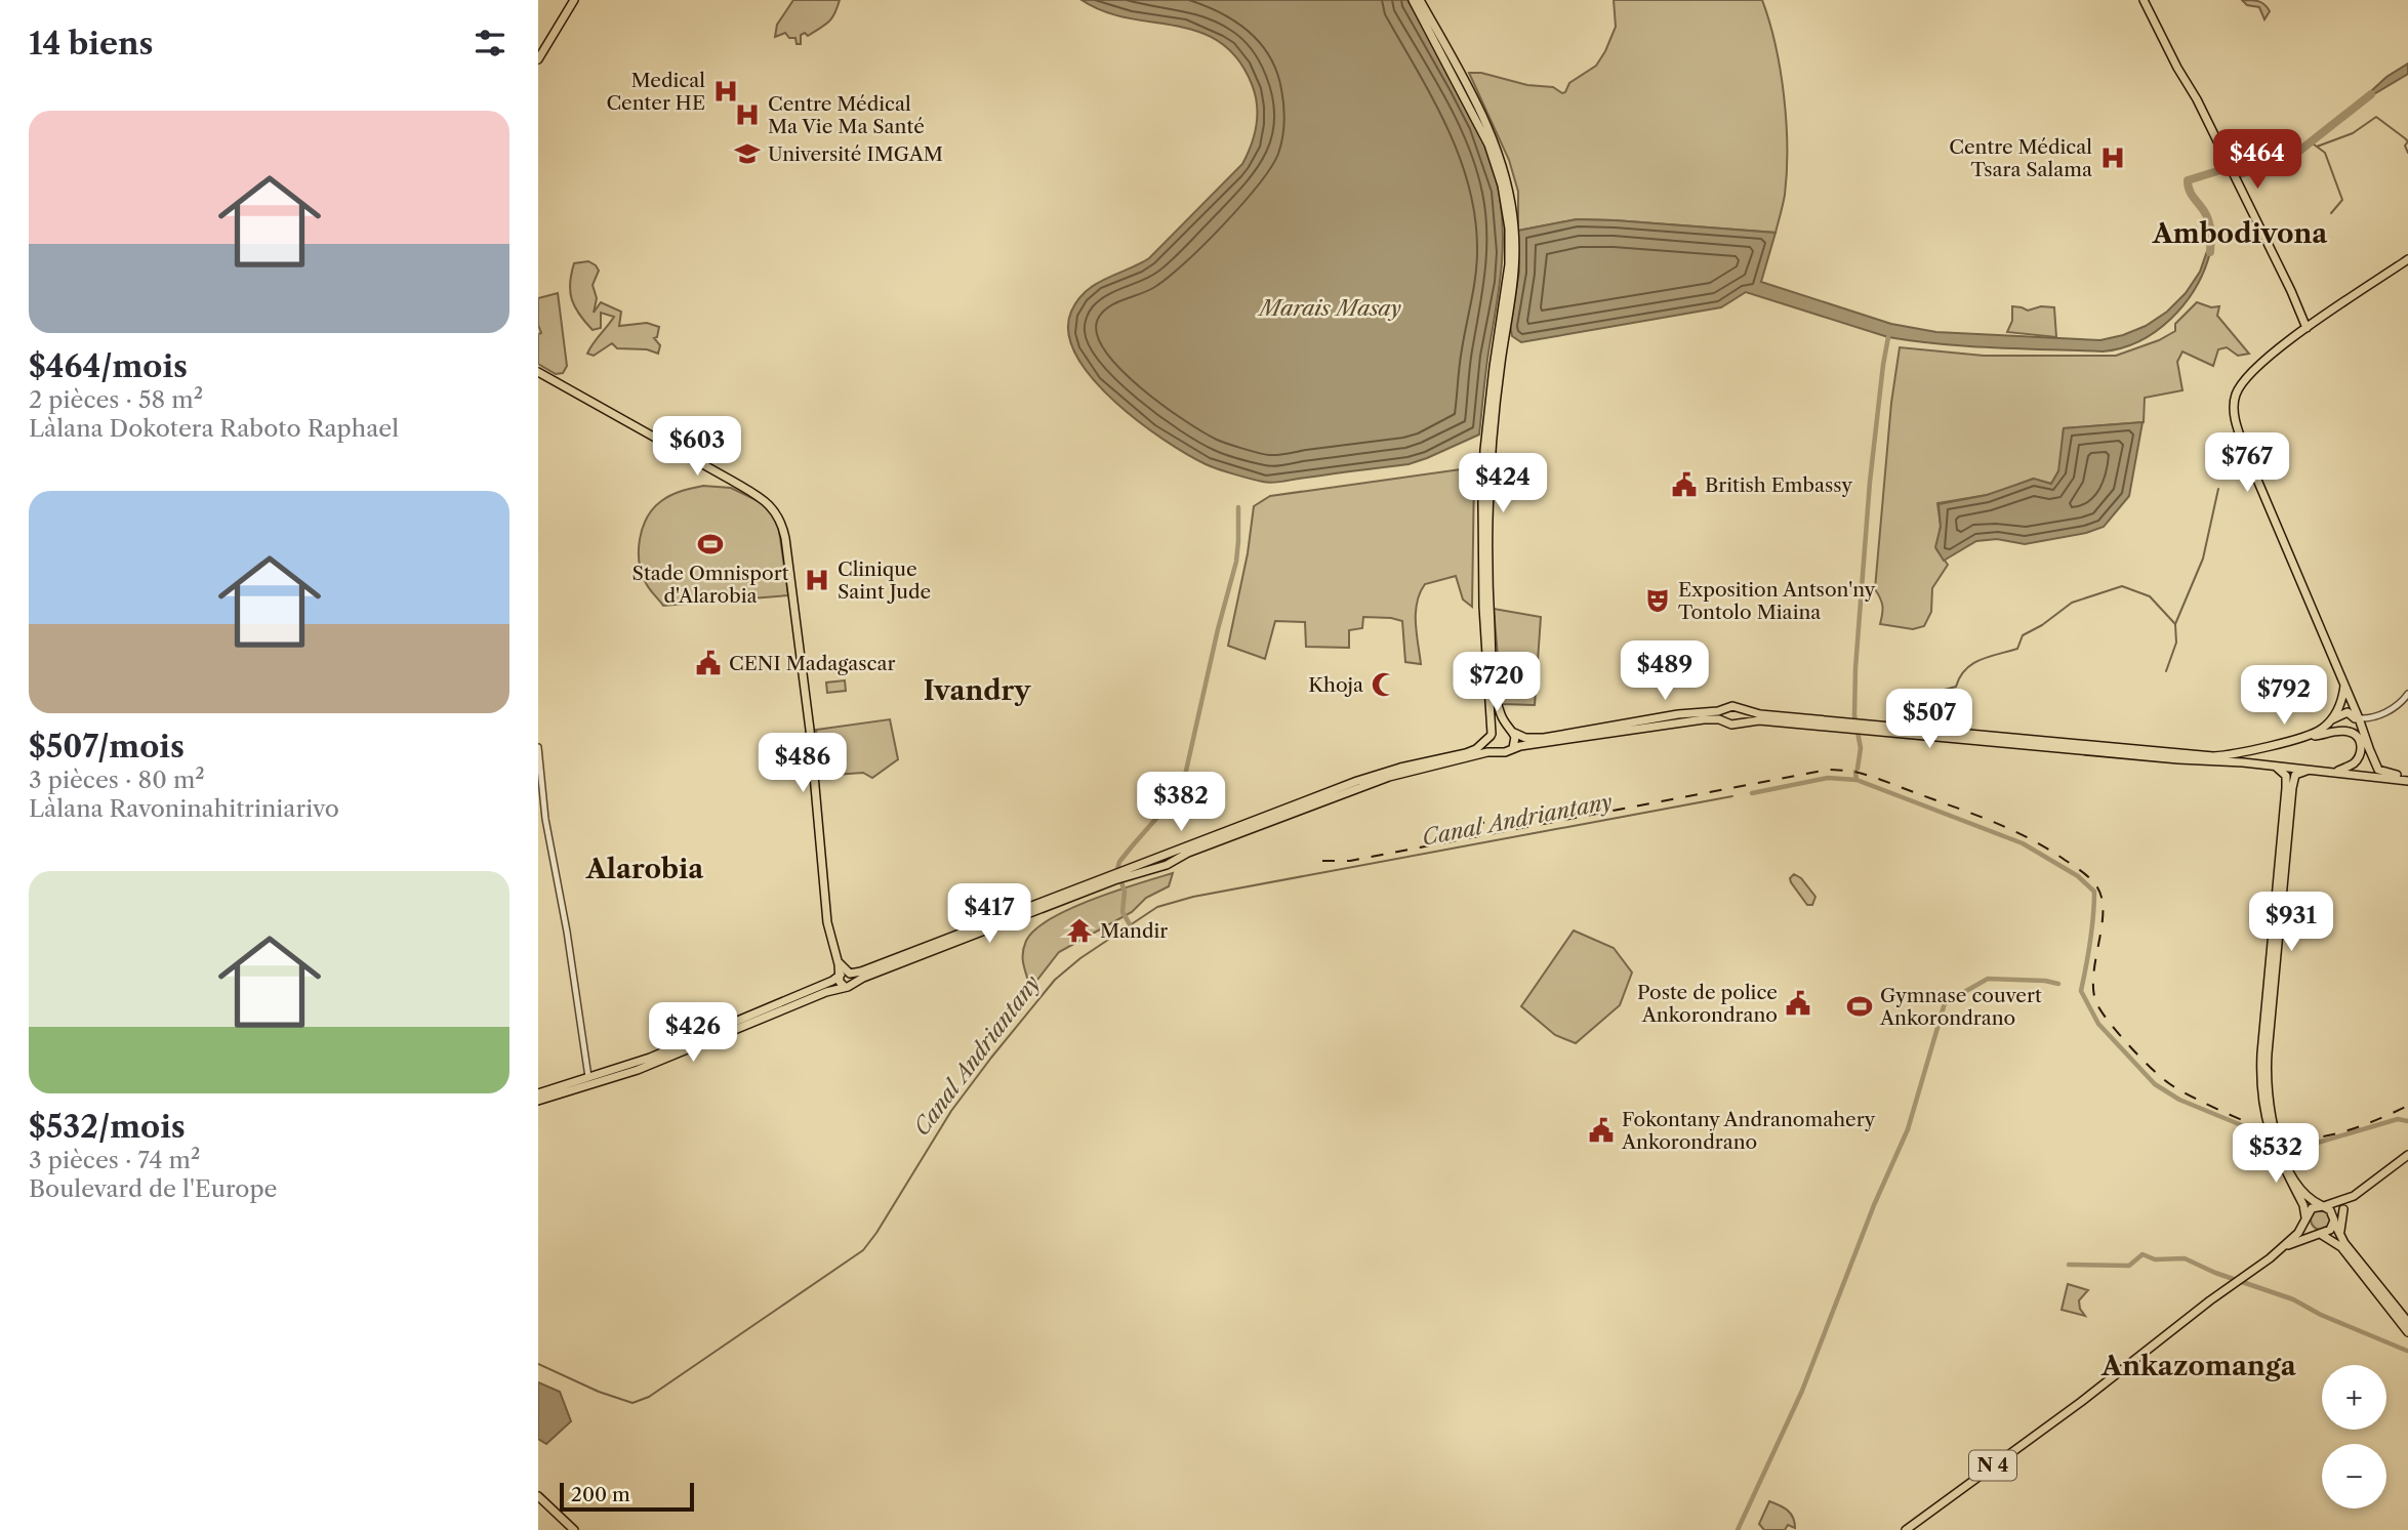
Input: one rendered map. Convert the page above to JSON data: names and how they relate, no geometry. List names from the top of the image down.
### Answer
{
  "streets": {
    "main road": ["N 4"]
  },
  "districts": [
    "Ambodivona",
    "Ivandry",
    "Alarobia",
    "Ankazomanga"
  ],
  "water": ["Marais Masay", "Canal Andriantany"],
  "places": {
    "hospital": [
      "Medical Center HE",
      "Centre Médical Ma Vie Ma Santé",
      "Centre Médical Tsara Salama",
      "Clinique Saint Jude"
    ],
    "school or university": ["Université IMGAM"],
    "public building": [
      "British Embassy",
      "CENI Madagascar",
      "Poste de police Ankorondrano",
      "Fokontany Andranomahery Ankorondrano"
    ],
    "sports": ["Stade Omnisport d'Alarobia", "Gymnase couvert Ankorondrano"],
    "theatre": ["Exposition Antson'ny Tontolo Miaina"],
    "mosque": ["Khoja"],
    "temple": ["Mandir"]
  },
  "scale_bar": "200 m",
  "page": {
    "heading": "14 biens",
    "list": [
      {
        "name": "$464/mois",
        "note": "2 pièces · 58 m² · Làlana Dokotera Raboto Raphael"
      },
      {
        "name": "$507/mois",
        "note": "3 pièces · 80 m² · Làlana Ravoninahitriniarivo"
      },
      {
        "name": "$532/mois",
        "note": "3 pièces · 74 m² · Boulevard de l'Europe"
      }
    ],
    "price": [
      "$464",
      "$603",
      "$767",
      "$424",
      "$489",
      "$720",
      "$792",
      "$507",
      "$486",
      "$382",
      "$417",
      "$931",
      "$426",
      "$532"
    ],
    "map_buttons": ["+", "−"],
    "scale": "200 m"
  }
}
